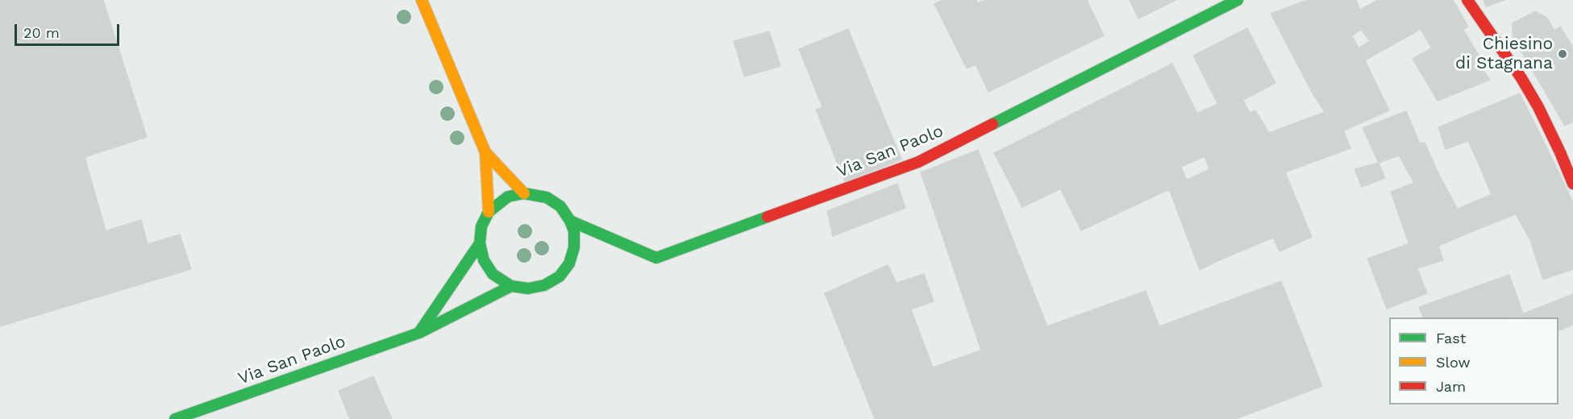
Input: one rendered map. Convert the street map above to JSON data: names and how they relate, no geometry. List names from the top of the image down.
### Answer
{
  "streets": {
    "street": ["Via San Paolo"]
  },
  "places": ["Chiesino di Stagnana"],
  "legend": ["Fast", "Slow", "Jam"],
  "scale_bar": "20 m"
}
